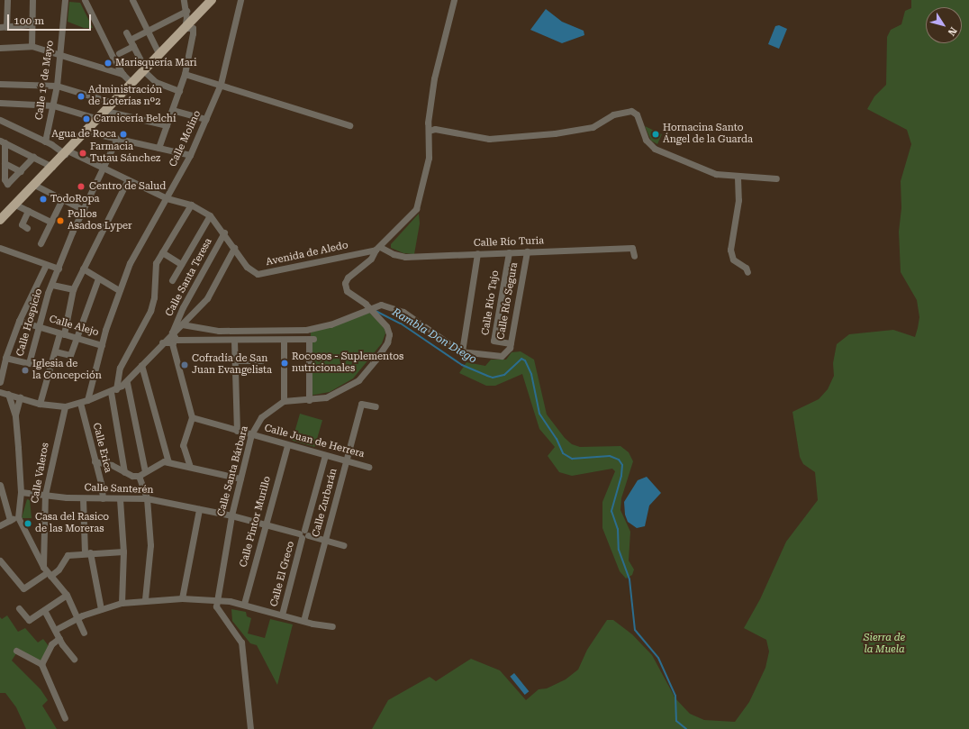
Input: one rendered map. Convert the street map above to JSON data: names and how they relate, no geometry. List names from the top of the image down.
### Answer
{
  "streets": {
    "street": [
      "Calle 1º de Mayo",
      "Calle Molino",
      "Calle Río Turia",
      "Avenida de Aledo",
      "Calle Santa Teresa",
      "Calle Río Segura",
      "Calle Río Tajo",
      "Calle Hospicio",
      "Calle Alejo",
      "Calle Juan de Herrera",
      "Calle Erica",
      "Calle Santa Bárbara",
      "Calle Valeros",
      "Calle Santerén",
      "Calle Zurbarán",
      "Calle Pintor Murillo",
      "Calle El Greco"
    ]
  },
  "crossings": [
    ["Calle 1º de Mayo", "Avenida de Aledo"],
    ["Calle Molino", "Avenida de Aledo"],
    ["Calle Molino", "Calle Alejo"],
    ["Calle Molino", "Calle Erica"],
    ["Calle Río Turia", "Avenida de Aledo"],
    ["Calle Río Turia", "Calle Río Segura"],
    ["Calle Río Turia", "Calle Río Tajo"],
    ["Avenida de Aledo", "Calle Santa Teresa"],
    ["Avenida de Aledo", "Calle Hospicio"],
    ["Calle Río Segura", "Calle Río Tajo"],
    ["Calle Hospicio", "Calle Alejo"],
    ["Calle Juan de Herrera", "Calle Santa Bárbara"],
    ["Calle Juan de Herrera", "Calle Zurbarán"],
    ["Calle Juan de Herrera", "Calle Pintor Murillo"],
    ["Calle Juan de Herrera", "Calle El Greco"],
    ["Calle Erica", "Calle Santerén"],
    ["Calle Santa Bárbara", "Calle Santerén"],
    ["Calle Valeros", "Calle Santerén"],
    ["Calle Santerén", "Calle Zurbarán"],
    ["Calle Santerén", "Calle Pintor Murillo"],
    ["Calle Santerén", "Calle El Greco"]
  ],
  "water": ["Rambla Don Diego"],
  "parks": ["Sierra de la Muela"],
  "places": [
    "Marisquería Mari",
    "Administración de Loterías nº2",
    "Carnicería Belchí",
    "Agua de Roca",
    "Hornacina Santo Ángel de la Guarda",
    "Farmacia Tutau Sánchez",
    "Centro de Salud",
    "TodoRopa",
    "Pollos Asados Lyper",
    "Rocosos - Suplementos nutricionales",
    "Cofradía de San Juan Evangelista",
    "Iglesia de la Concepción",
    "Casa del Rasico de las Moreras"
  ],
  "scale_bar": "100 m",
  "north": "bottom right"
}
